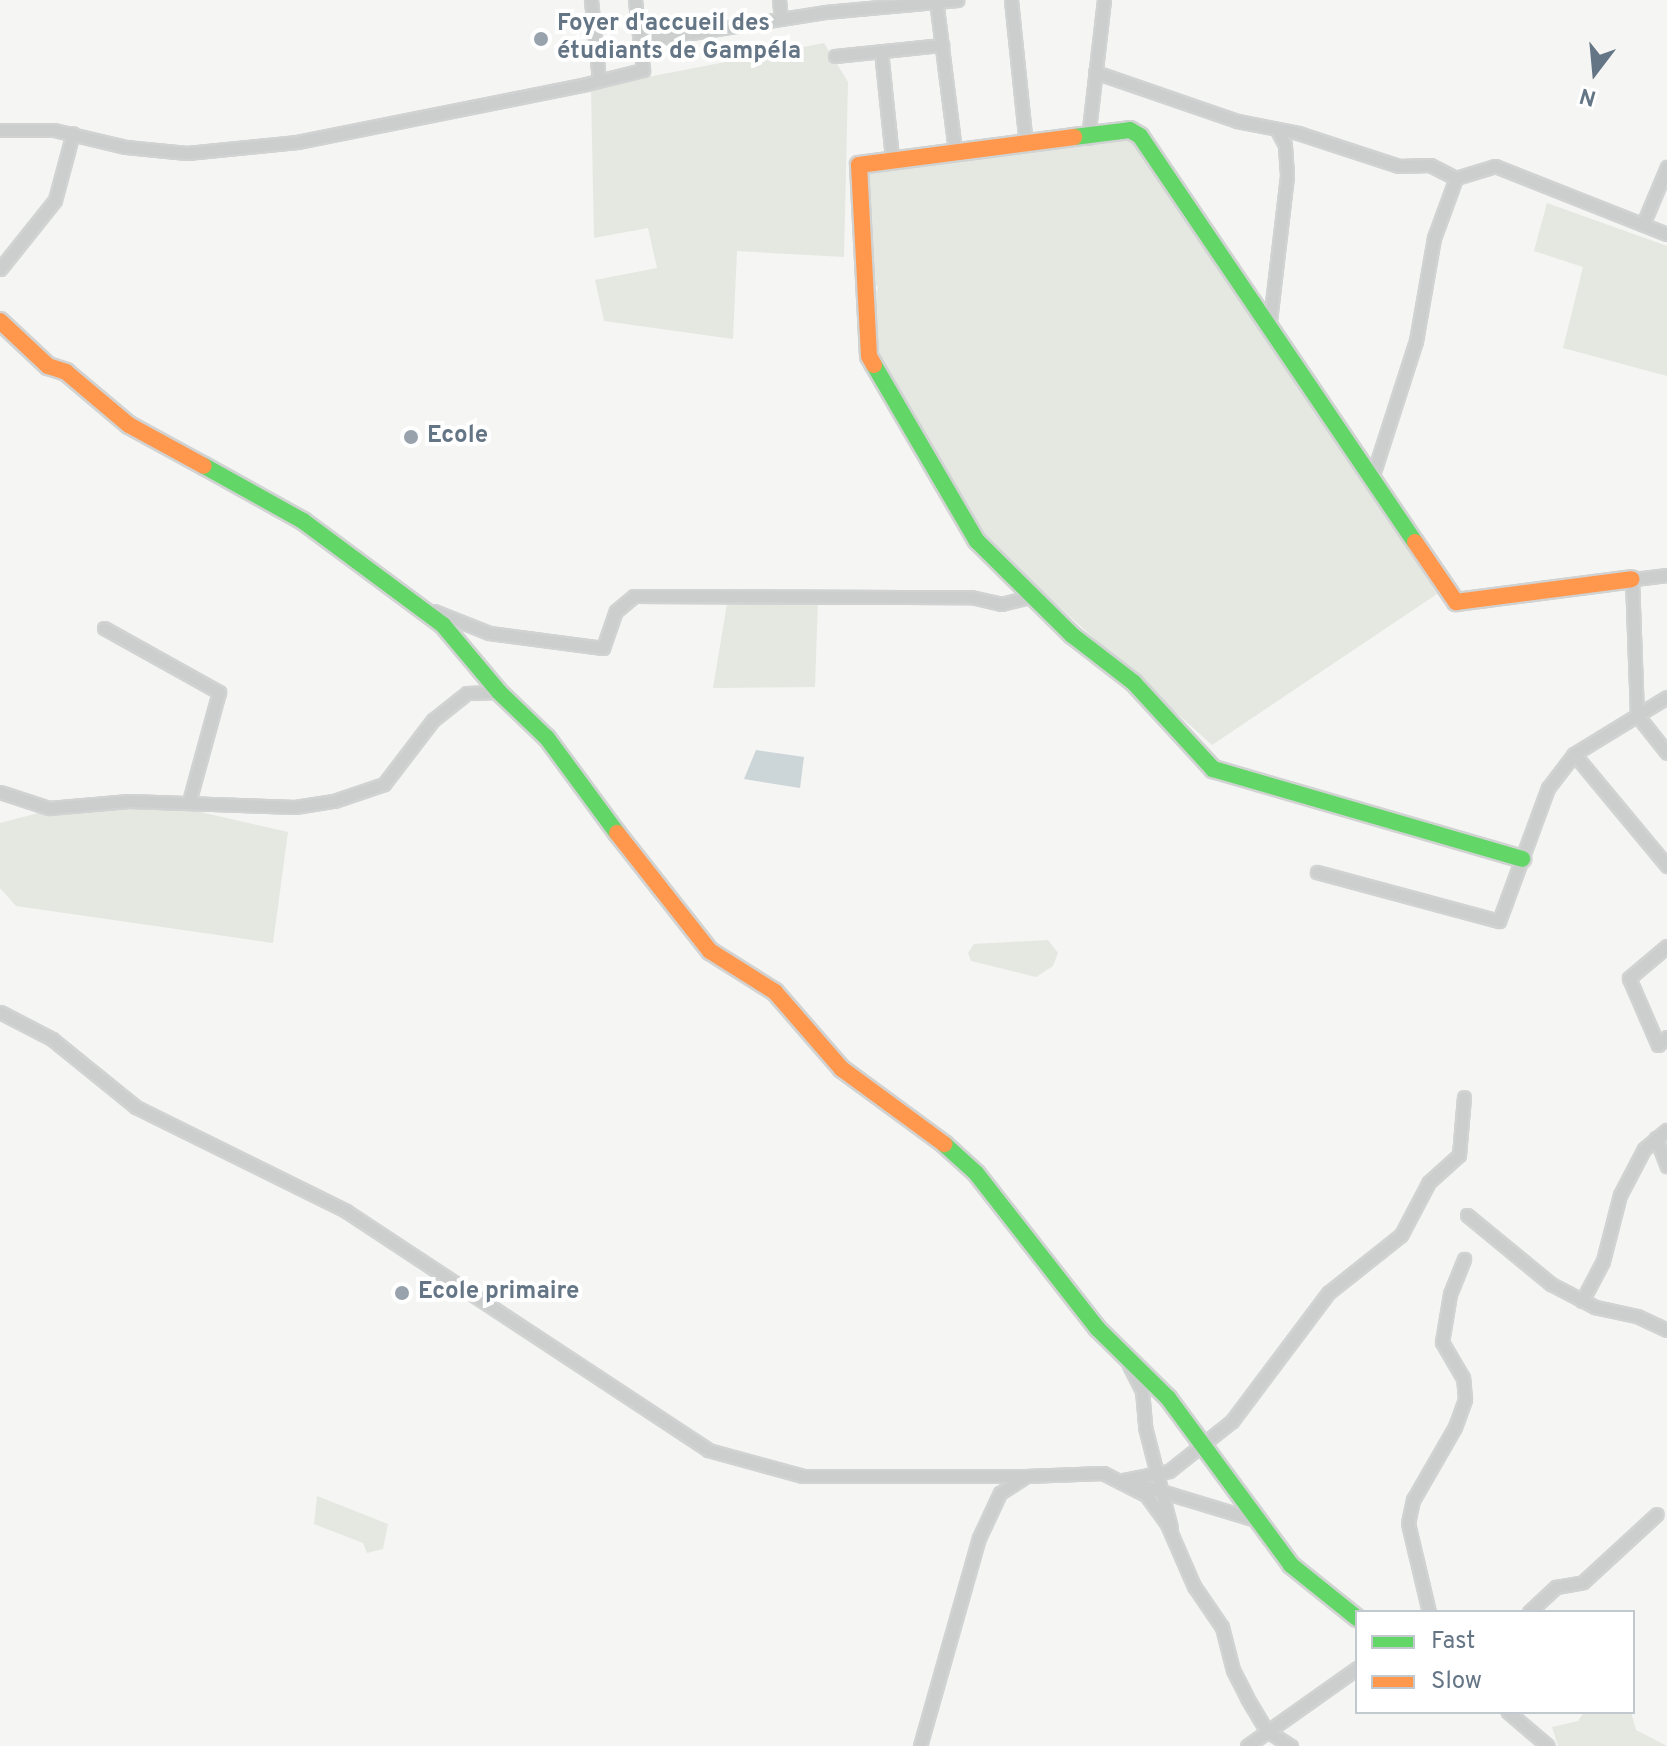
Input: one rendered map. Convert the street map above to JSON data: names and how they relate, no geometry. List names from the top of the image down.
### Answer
{
  "places": ["Foyer d'accueil des étudiants de Gampéla", "Ecole", "Ecole primaire"],
  "legend": ["Fast", "Slow"],
  "north": "bottom"
}
